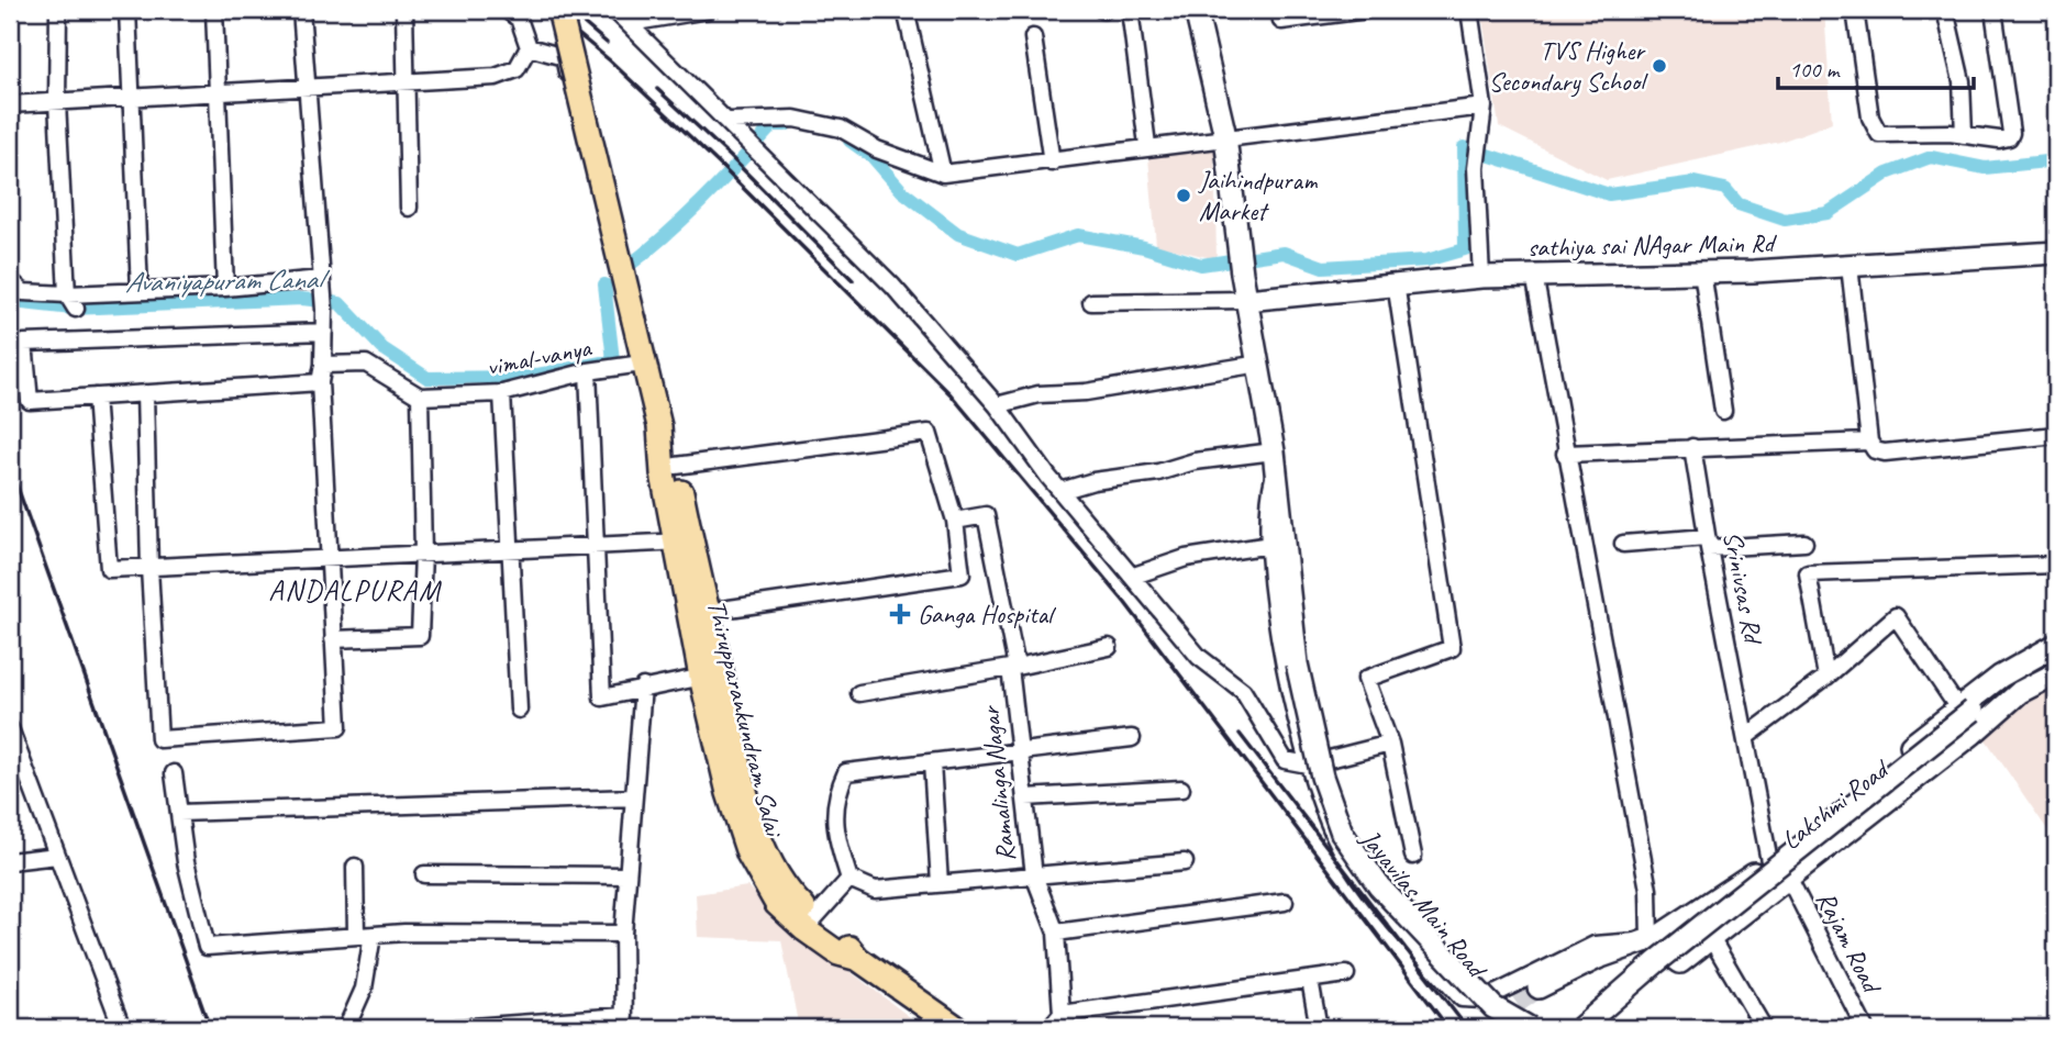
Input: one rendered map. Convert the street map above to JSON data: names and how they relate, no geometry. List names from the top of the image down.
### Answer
{
  "streets": {
    "main road": ["Thirupparankundram Salai"],
    "street": [
      "sathiya sai NAgar Main Rd",
      "vimal-vanya",
      "Srinivsas Rd",
      "Ramalinga Nagar",
      "Lakshmi Road",
      "Jayavilas Main Road",
      "Rajam Road"
    ]
  },
  "crossings": [
    ["sathiya sai NAgar Main Rd", "Jayavilas Main Road"],
    ["Srinivsas Rd", "Lakshmi Road"],
    ["Lakshmi Road", "Jayavilas Main Road"],
    ["Lakshmi Road", "Rajam Road"]
  ],
  "districts": ["ANDALPURAM"],
  "water": ["Avaniyapuram Canal"],
  "places": {
    "other": ["TVS Higher Secondary School", "Jaihindpuram Market"],
    "health": ["Ganga Hospital"]
  },
  "scale_bar": "100 m"
}
